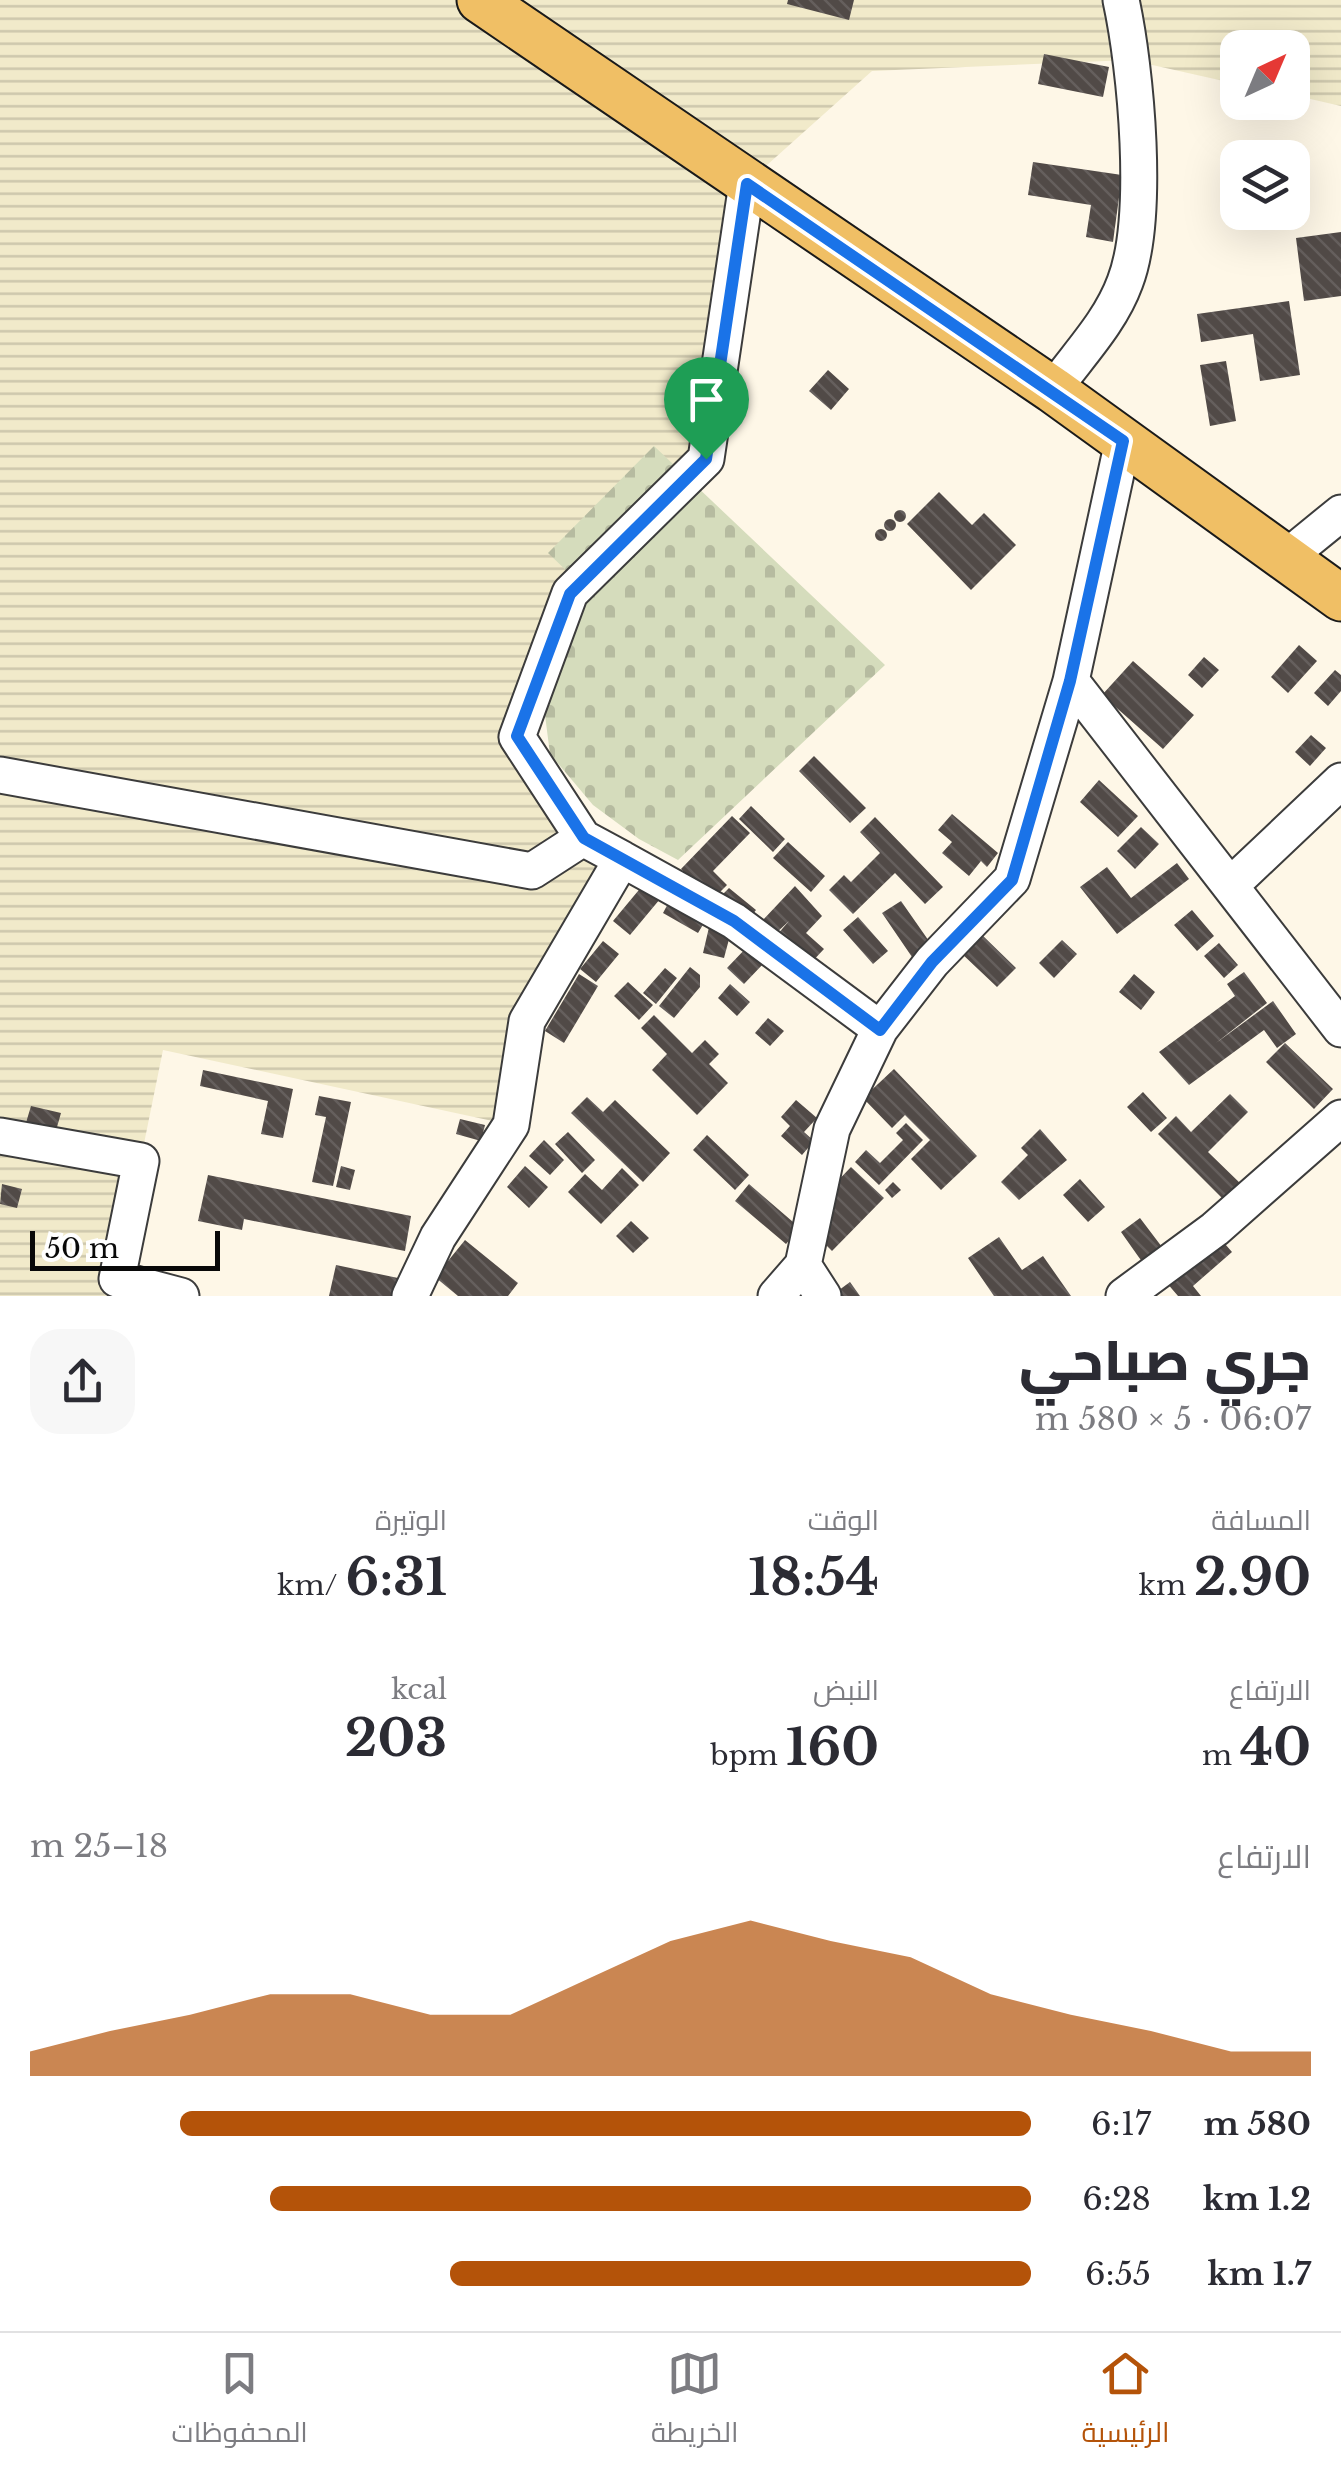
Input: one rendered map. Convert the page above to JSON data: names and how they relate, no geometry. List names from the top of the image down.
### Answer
{
  "scale_bar": "50 m",
  "north": "top right",
  "page": {
    "scale": "50 m",
    "heading": ["جري صباحي", "06:07 · 5 × 580 m"],
    "stats": [
      ["المسافة", "2.90 km"],
      ["الوقت", "18:54"],
      ["الوتيرة", "6:31 /km"],
      ["الارتفاع", "40 m"],
      ["النبض", "160 bpm"],
      ["kcal", "203"]
    ],
    "chart": ["الارتفاع", "18–25 m"],
    "list": [
      {
        "name": "580 m",
        "note": "6:17"
      },
      {
        "name": "1.2 km",
        "note": "6:28"
      },
      {
        "name": "1.7 km",
        "note": "6:55"
      }
    ],
    "tabs": ["الرئيسية", "الخريطة", "المحفوظات"]
  }
}
